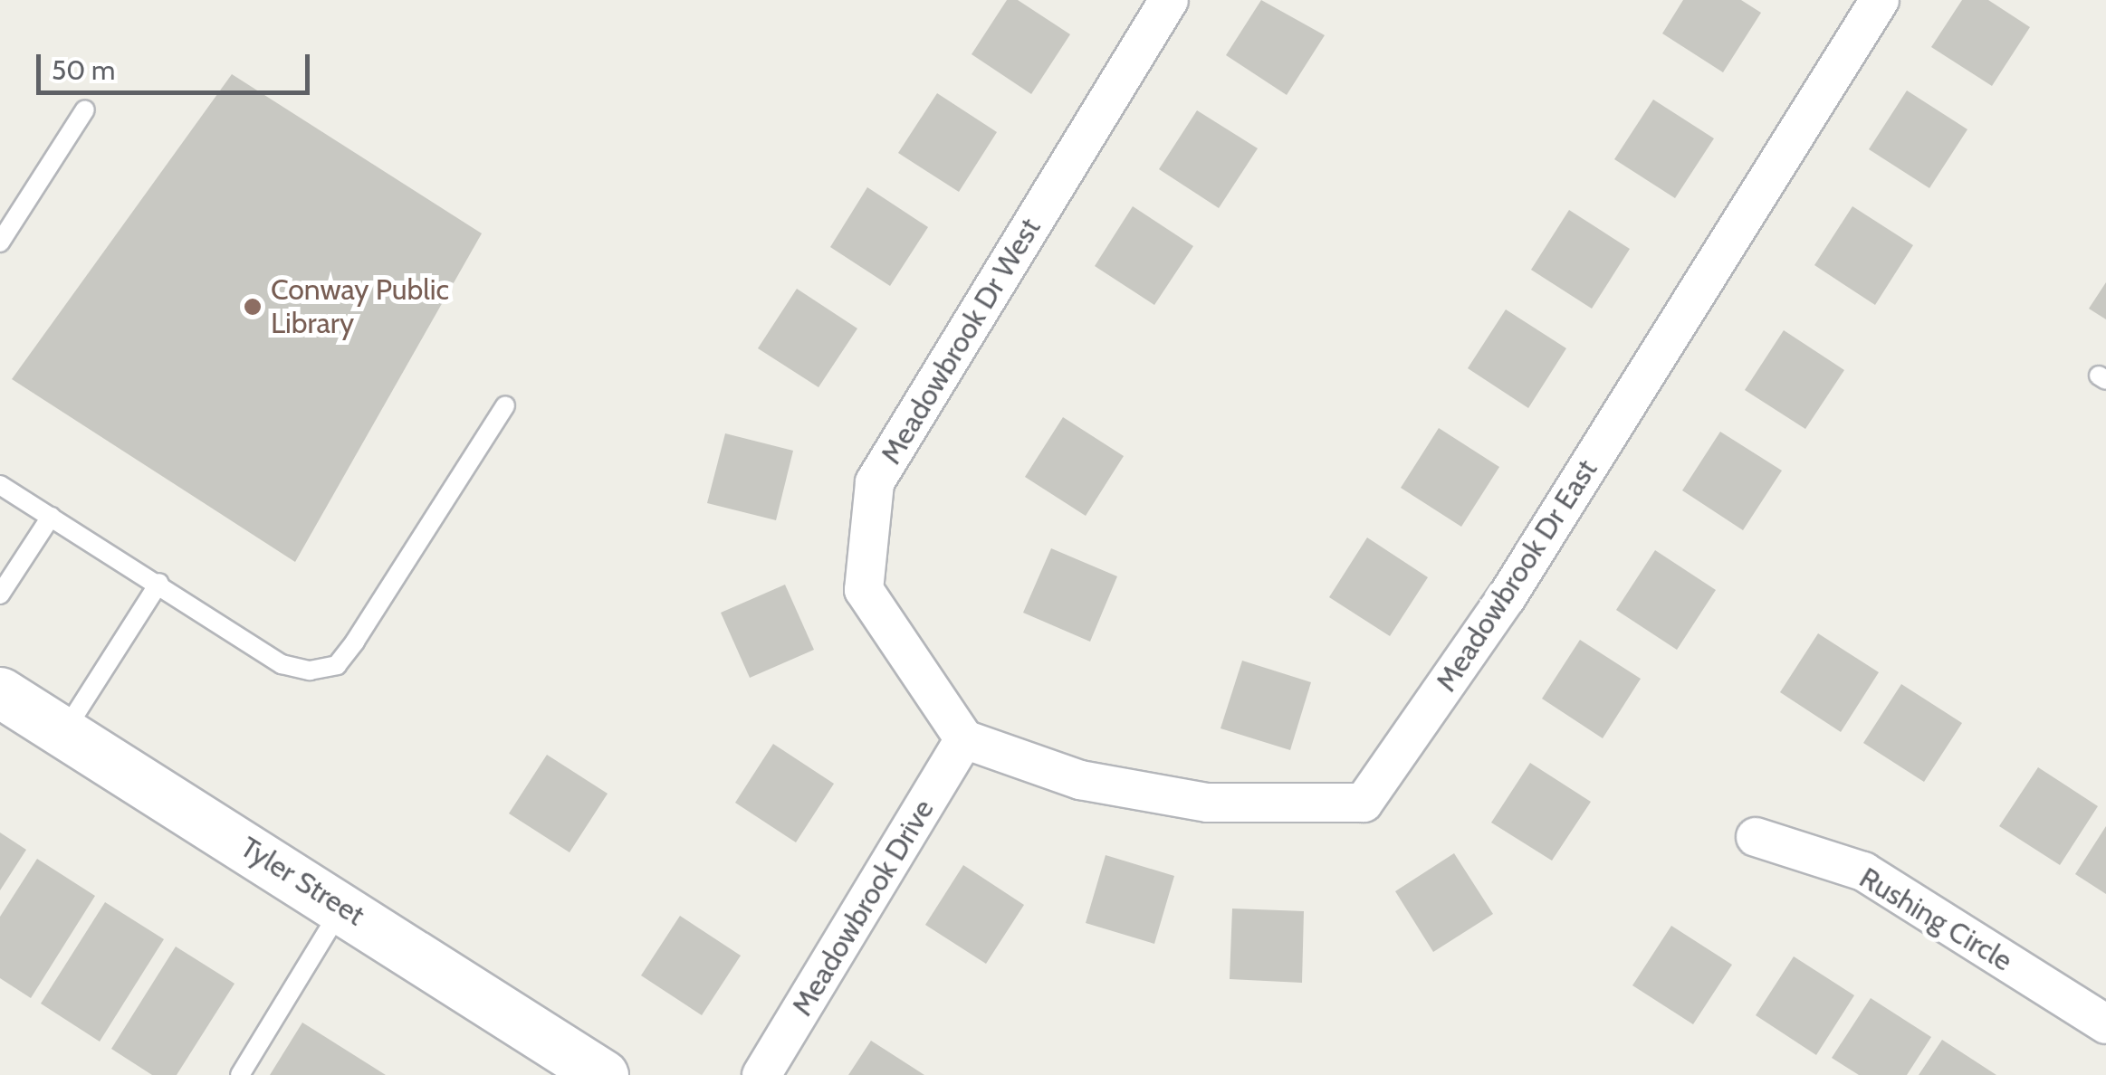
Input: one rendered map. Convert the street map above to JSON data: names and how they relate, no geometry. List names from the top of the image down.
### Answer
{
  "streets": {
    "street": [
      "Meadowbrook Dr West",
      "Meadowbrook Dr East",
      "Tyler Street",
      "Meadowbrook Drive",
      "Rushing Circle"
    ]
  },
  "crossings": [
    ["Meadowbrook Dr West", "Meadowbrook Dr East"],
    ["Meadowbrook Dr West", "Meadowbrook Drive"],
    ["Meadowbrook Dr East", "Meadowbrook Drive"]
  ],
  "places": ["Conway Public Library"],
  "scale_bar": "50 m"
}
